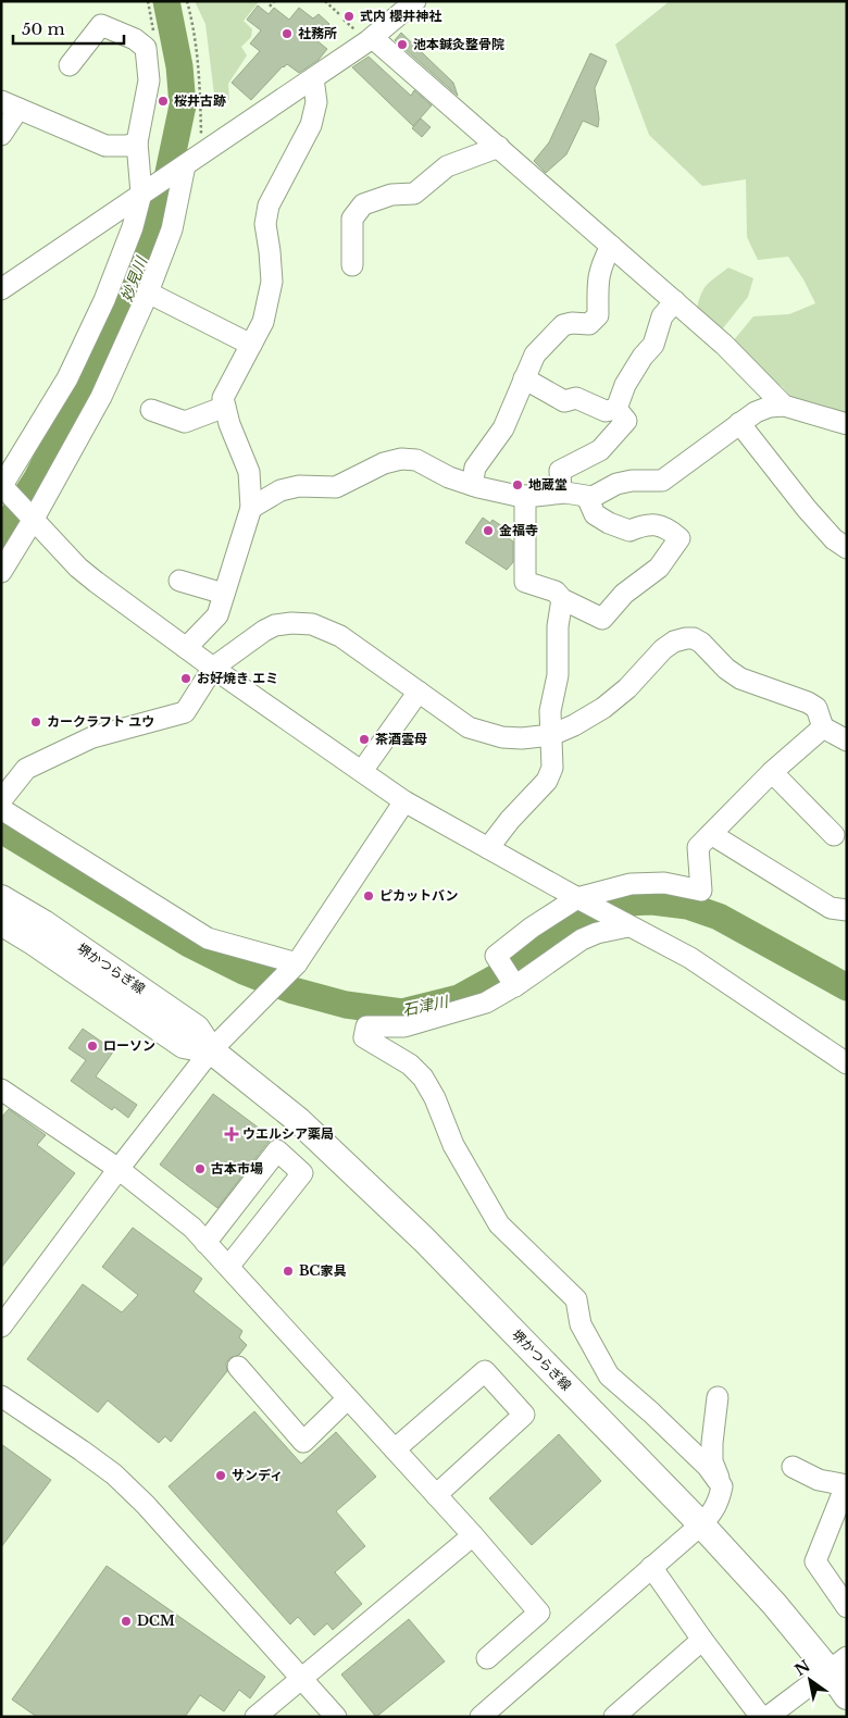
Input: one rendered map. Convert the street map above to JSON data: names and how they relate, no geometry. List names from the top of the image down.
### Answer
{
  "streets": {
    "main road": ["堺かつらぎ線"]
  },
  "water": ["妙見川", "石津川"],
  "places": {
    "other": [
      "式内 櫻井神社",
      "社務所",
      "池本鍼灸整骨院",
      "桜井古跡",
      "地蔵堂",
      "金福寺",
      "お好焼き エミ",
      "カークラフト ユウ",
      "茶酒雲母",
      "ピカットバン",
      "ローソン",
      "古本市場",
      "BC家具",
      "サンディ",
      "DCM"
    ],
    "health": ["ウエルシア薬局"]
  },
  "scale_bar": "50 m",
  "north": "top left"
}
